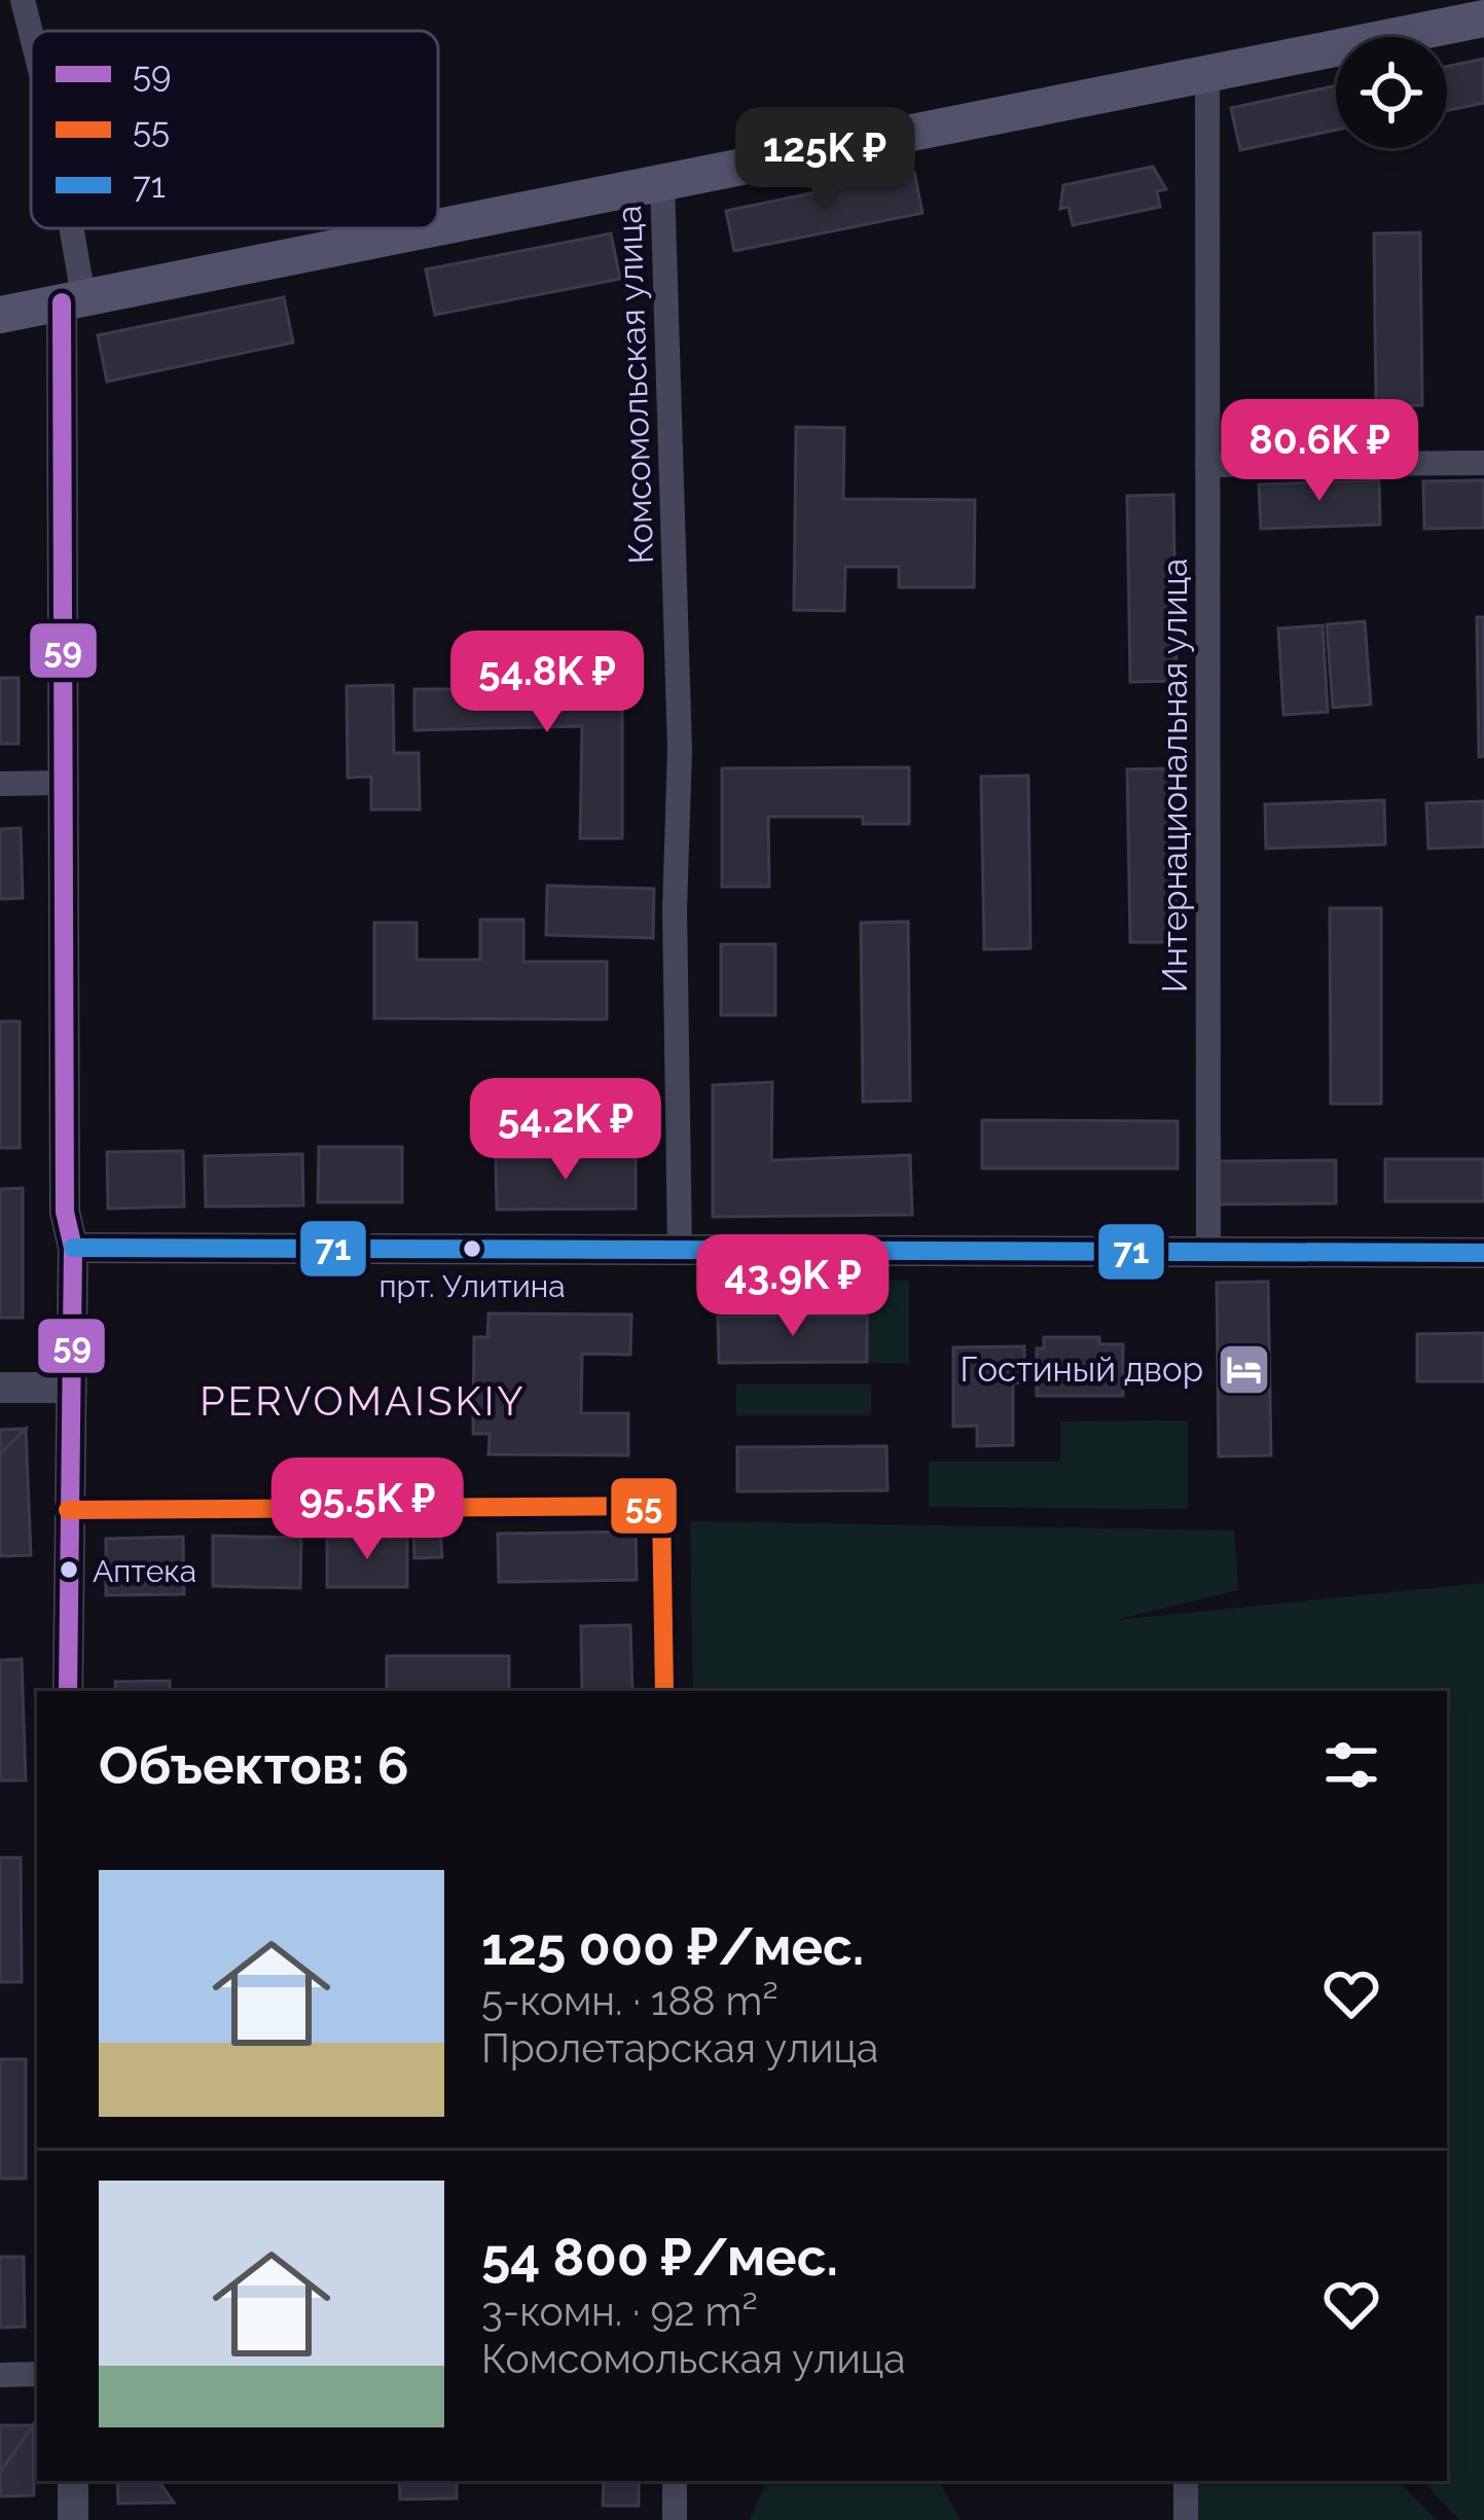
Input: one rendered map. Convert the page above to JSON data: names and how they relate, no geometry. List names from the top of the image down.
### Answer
{
  "streets": {
    "street": ["Комсомольская улица", "Интернациональная улица"]
  },
  "districts": ["PERVOMAISKIY"],
  "places": {
    "other": ["прт. Улитина", "Аптека"],
    "hotel": ["Гостиный двор"]
  },
  "lines": ["transit line 59", "transit line 71", "transit line 55"],
  "legend": ["59", "55", "71"],
  "page": {
    "price": [
      "125K ₽",
      "80.6K ₽",
      "54.8K ₽",
      "54.2K ₽",
      "43.9K ₽",
      "95.5K ₽"
    ],
    "heading": "Объектов: 6",
    "list": [
      {
        "name": "125 000 ₽/мес.",
        "note": "5-комн. · 188 m² · Пролетарская улица"
      },
      {
        "name": "54 800 ₽/мес.",
        "note": "3-комн. · 92 m² · Комсомольская улица"
      }
    ]
  }
}
